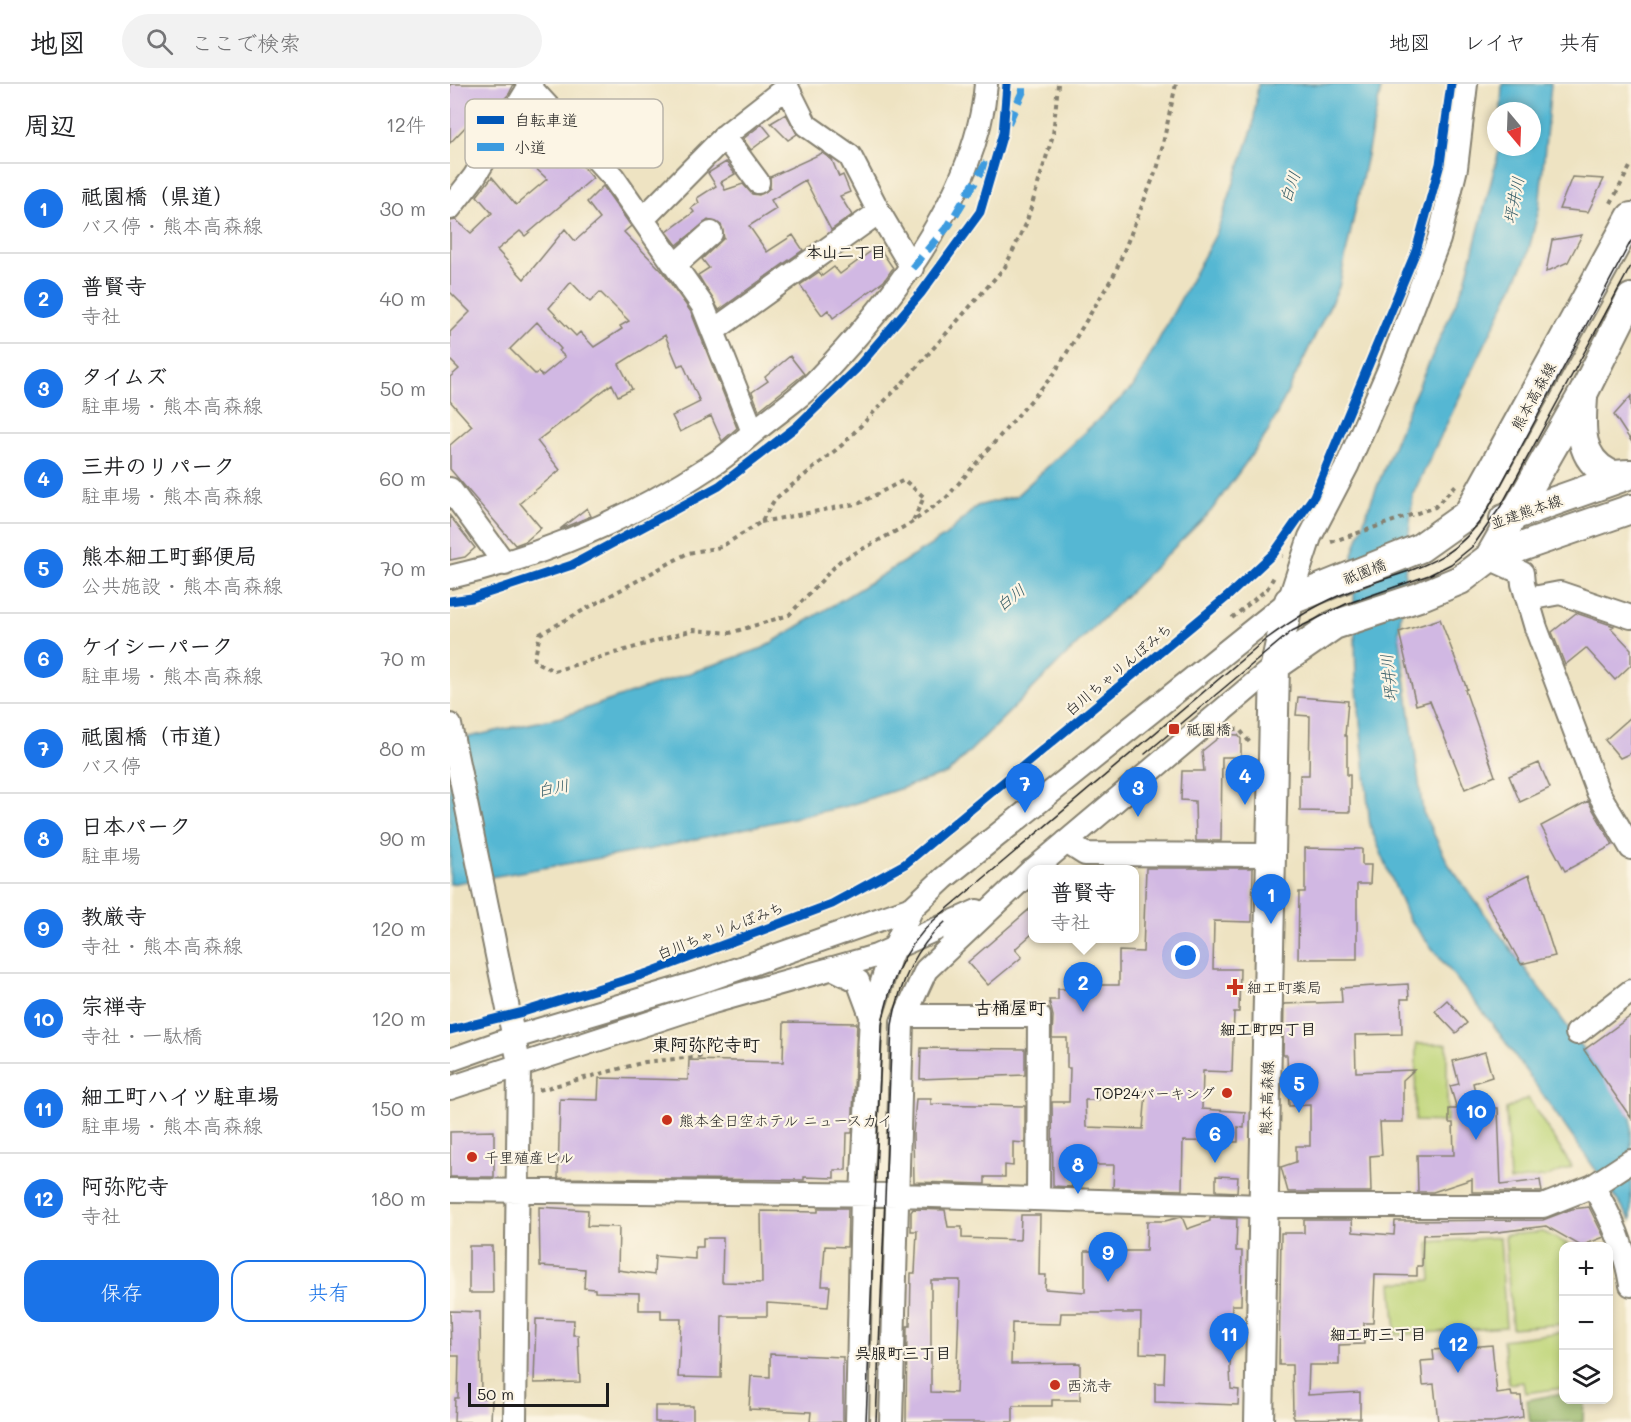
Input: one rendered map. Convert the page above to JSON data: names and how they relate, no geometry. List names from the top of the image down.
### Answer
{
  "streets": {
    "main road": ["熊本高森線", "並建熊本線", "祇園橋"],
    "cycle path": ["白川ちゃりんぽみち"]
  },
  "crossings": [
    ["熊本高森線", "並建熊本線"],
    ["熊本高森線", "祇園橋"],
    ["並建熊本線", "祇園橋"]
  ],
  "districts": [
    "本山二丁目",
    "古桶屋町",
    "細工町四丁目",
    "東阿弥陀寺町",
    "細工町三丁目",
    "呉服町三丁目"
  ],
  "water": ["白川", "坪井川"],
  "places": {
    "transit": ["祗園橋"],
    "health": ["細工町薬局"],
    "other": [
      "TOP24パーキング",
      "熊本全日空ホテル ニュースカイ",
      "千里殖産ビル",
      "西流寺"
    ]
  },
  "legend": ["自転車道", "小道"],
  "scale_bar": "50 m",
  "north": "bottom",
  "page": {
    "header": "地図",
    "search": "ここで検索",
    "nav": ["地図", "レイヤ", "共有"],
    "heading": ["周辺", "12件"],
    "list": [
      {
        "mark": "1",
        "name": "祗園橋（県道）",
        "note": "バス停 · 熊本高森線",
        "value": "30 m"
      },
      {
        "mark": "2",
        "name": "普賢寺",
        "note": "寺社",
        "value": "40 m"
      },
      {
        "mark": "3",
        "name": "タイムズ",
        "note": "駐車場 · 熊本高森線",
        "value": "50 m"
      },
      {
        "mark": "4",
        "name": "三井のリパーク",
        "note": "駐車場 · 熊本高森線",
        "value": "60 m"
      },
      {
        "mark": "5",
        "name": "熊本細工町郵便局",
        "note": "公共施設 · 熊本高森線",
        "value": "70 m"
      },
      {
        "mark": "6",
        "name": "ケイシーパーク",
        "note": "駐車場 · 熊本高森線",
        "value": "70 m"
      },
      {
        "mark": "7",
        "name": "祗園橋（市道）",
        "note": "バス停",
        "value": "80 m"
      },
      {
        "mark": "8",
        "name": "日本パーク",
        "note": "駐車場",
        "value": "90 m"
      },
      {
        "mark": "9",
        "name": "教厳寺",
        "note": "寺社 · 熊本高森線",
        "value": "120 m"
      },
      {
        "mark": "10",
        "name": "宗禅寺",
        "note": "寺社 · 一駄橋",
        "value": "120 m"
      },
      {
        "mark": "11",
        "name": "細工町ハイツ駐車場",
        "note": "駐車場 · 熊本高森線",
        "value": "150 m"
      },
      {
        "mark": "12",
        "name": "阿弥陀寺",
        "note": "寺社",
        "value": "180 m"
      }
    ],
    "pins": [
      "4",
      "7",
      "3",
      "1",
      "2",
      "5",
      "10",
      "6",
      "8",
      "9",
      "11",
      "12"
    ],
    "popup": ["普賢寺", "寺社"],
    "buttons": ["保存", "共有"],
    "map_buttons": ["+", "−"],
    "scale": "50 m"
  }
}
